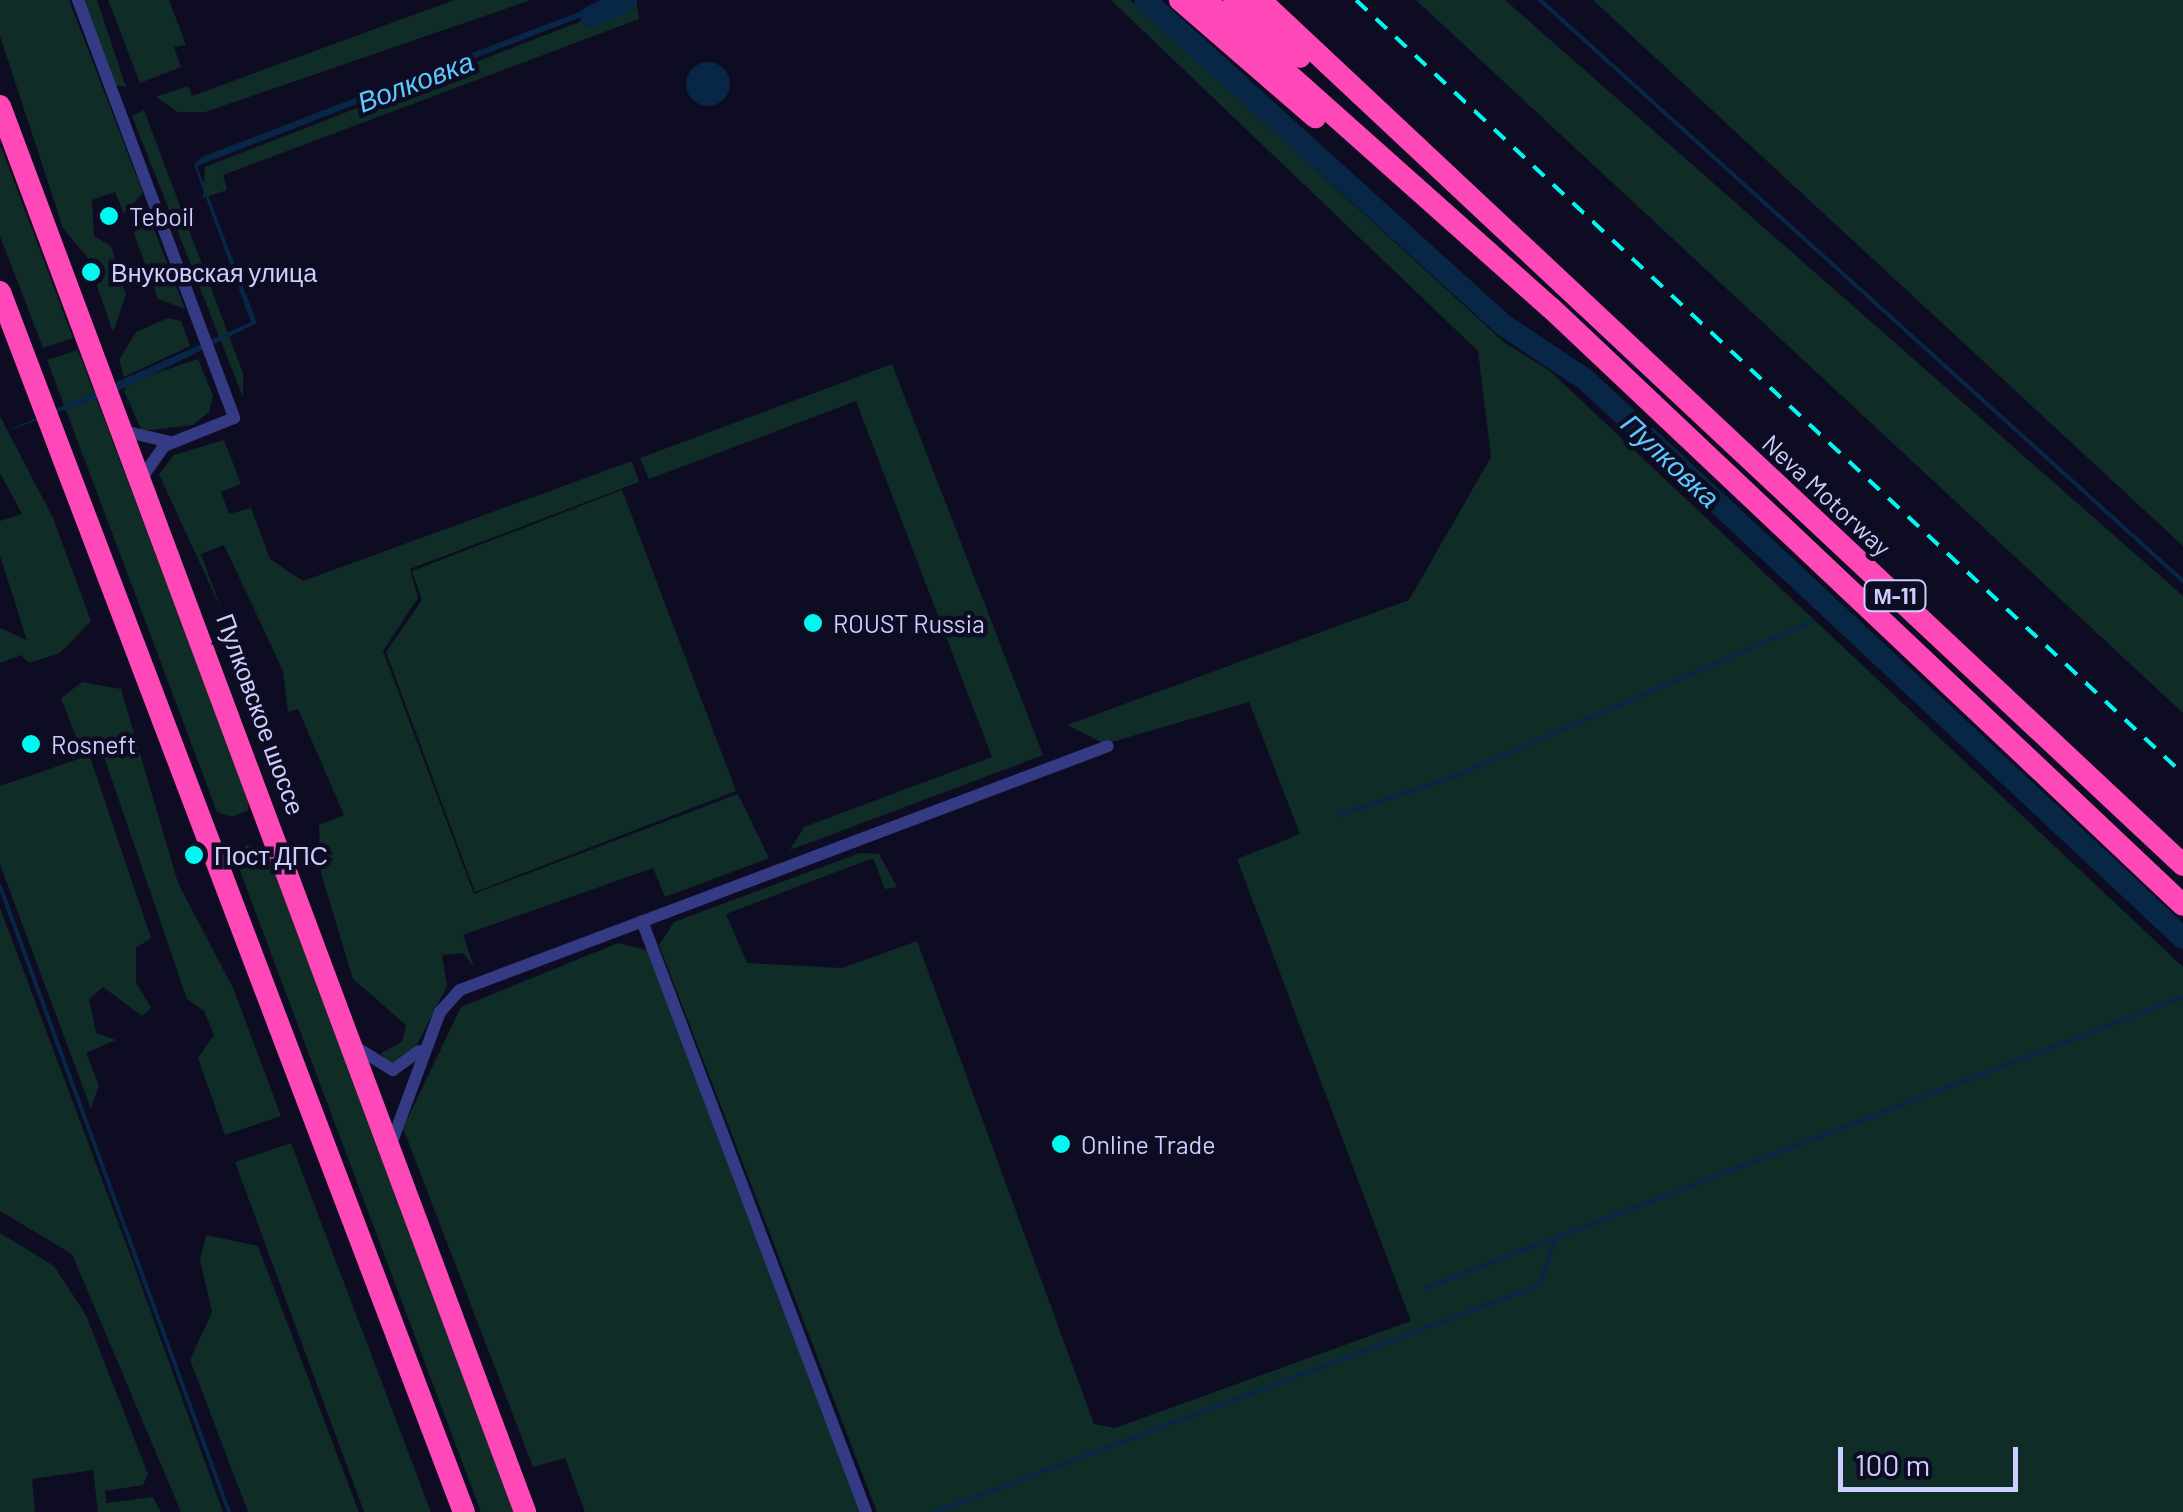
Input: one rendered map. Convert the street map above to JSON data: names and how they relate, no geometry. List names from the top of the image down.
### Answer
{
  "streets": {
    "highway": ["Neva Motorway", "М-11", "Пулковское шоссе"]
  },
  "water": ["Волковка", "Пулковка"],
  "places": [
    "Teboil",
    "Внуковская улица",
    "ROUST Russia",
    "Rosneft",
    "Пост ДПС",
    "Online Trade"
  ],
  "scale_bar": "100 m"
}
